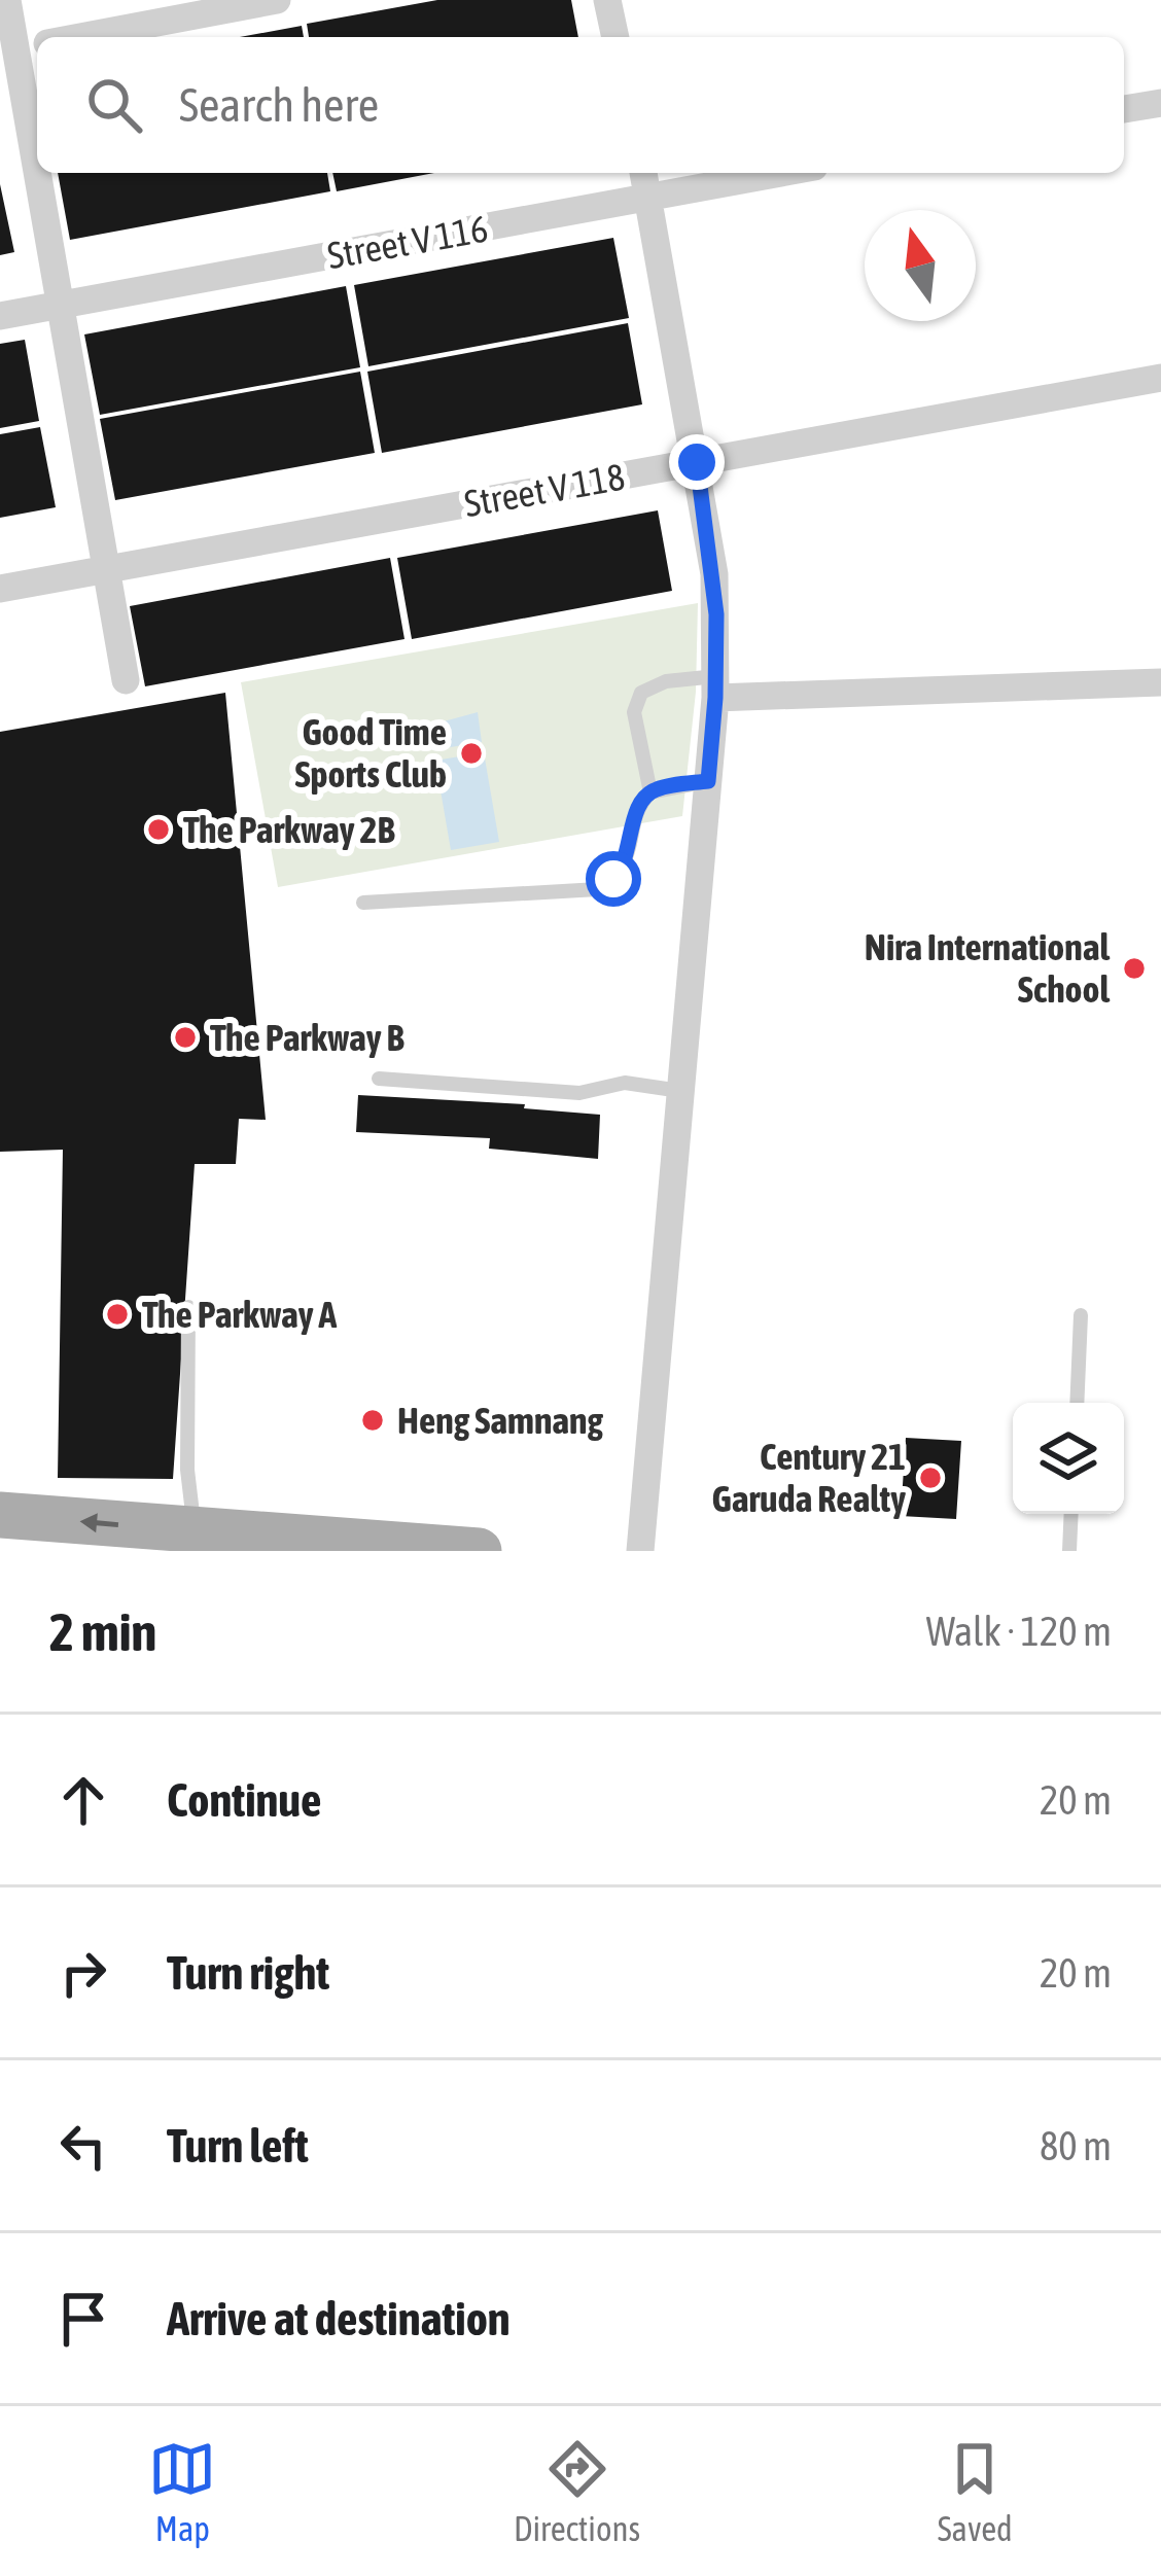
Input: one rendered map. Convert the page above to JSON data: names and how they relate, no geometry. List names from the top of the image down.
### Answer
{
  "streets": {
    "street": ["Street V 116", "Street V 118"]
  },
  "places": [
    "Good Time Sports Club",
    "The Parkway 2B",
    "Nira International School",
    "The Parkway B",
    "The Parkway A",
    "Heng Samnang",
    "Century 21 Garuda Realty"
  ],
  "north": "top",
  "page": {
    "search": "Search here",
    "heading": ["2 min", "Walk · 120 m"],
    "list": [
      ["Continue", "20 m"],
      ["Turn right", "20 m"],
      ["Turn left", "80 m"],
      "Arrive at destination"
    ],
    "nav": ["Map", "Directions", "Saved"]
  }
}
